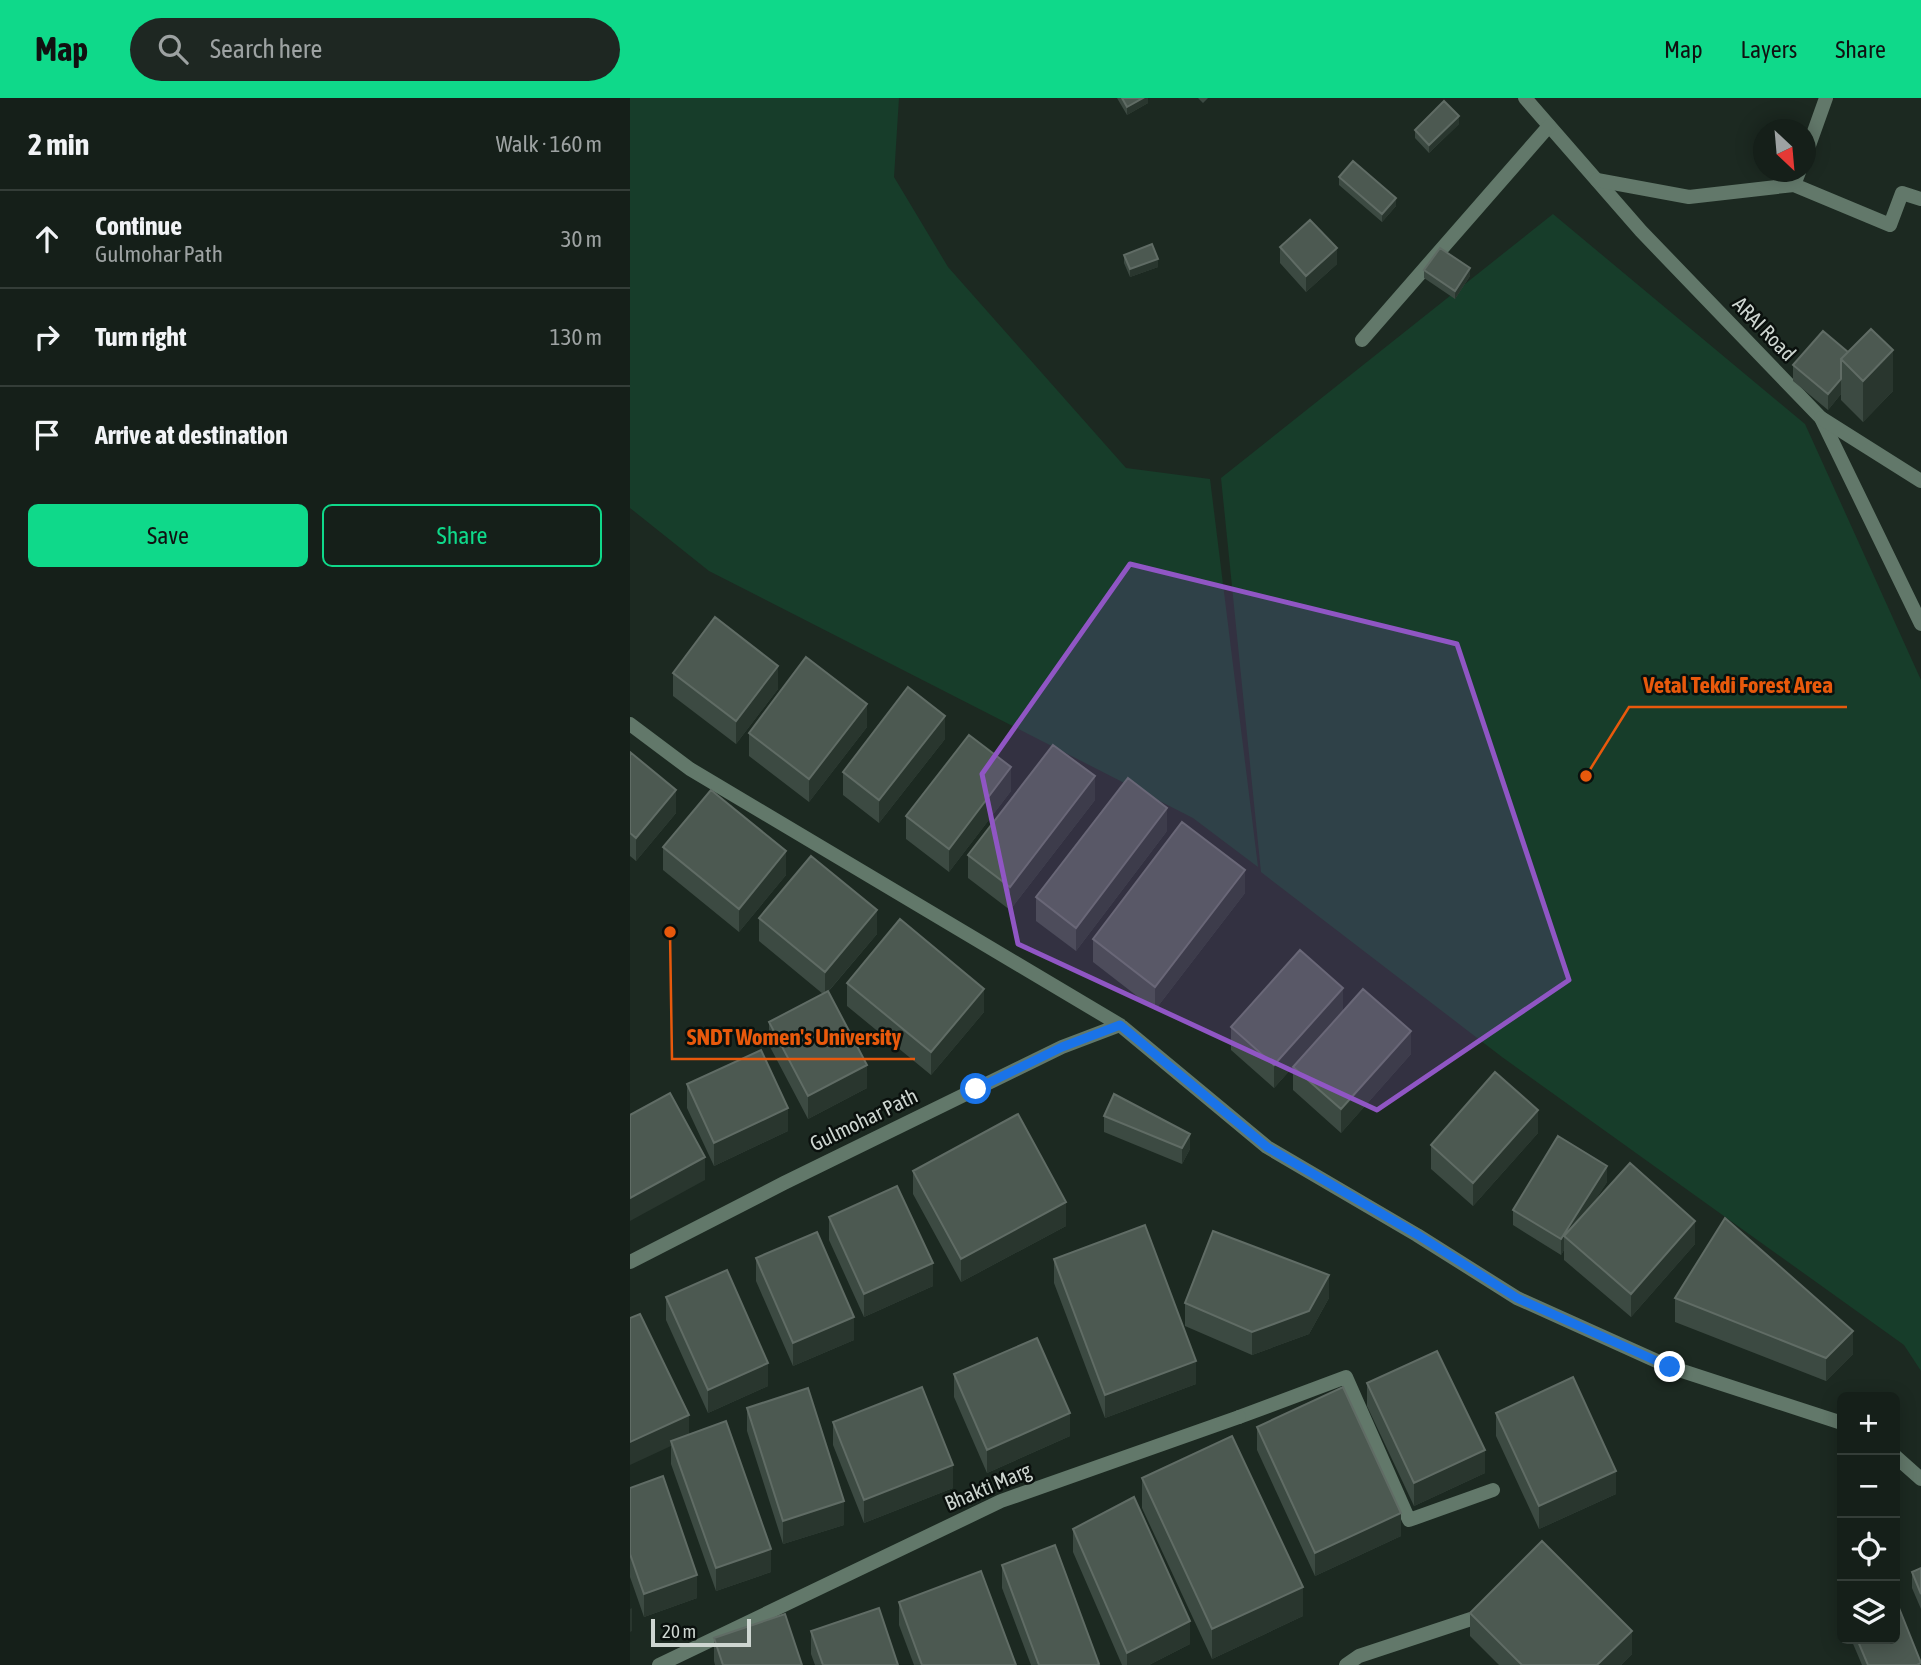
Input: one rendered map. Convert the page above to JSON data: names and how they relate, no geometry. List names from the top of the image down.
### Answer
{
  "streets": {
    "street": ["ARAI Road", "Gulmohar Path", "Bhakti Marg"]
  },
  "places": ["Vetal Tekdi Forest Area", "SNDT Women's University"],
  "scale_bar": "20 m",
  "north": "bottom right",
  "page": {
    "header": "Map",
    "search": "Search here",
    "nav": ["Map", "Layers", "Share"],
    "heading": ["2 min", "Walk · 160 m"],
    "list": [
      ["Continue", "Gulmohar Path", "30 m"],
      ["Turn right", "130 m"],
      "Arrive at destination"
    ],
    "buttons": ["Save", "Share"],
    "map_buttons": ["+", "−"],
    "scale": "20 m"
  }
}
